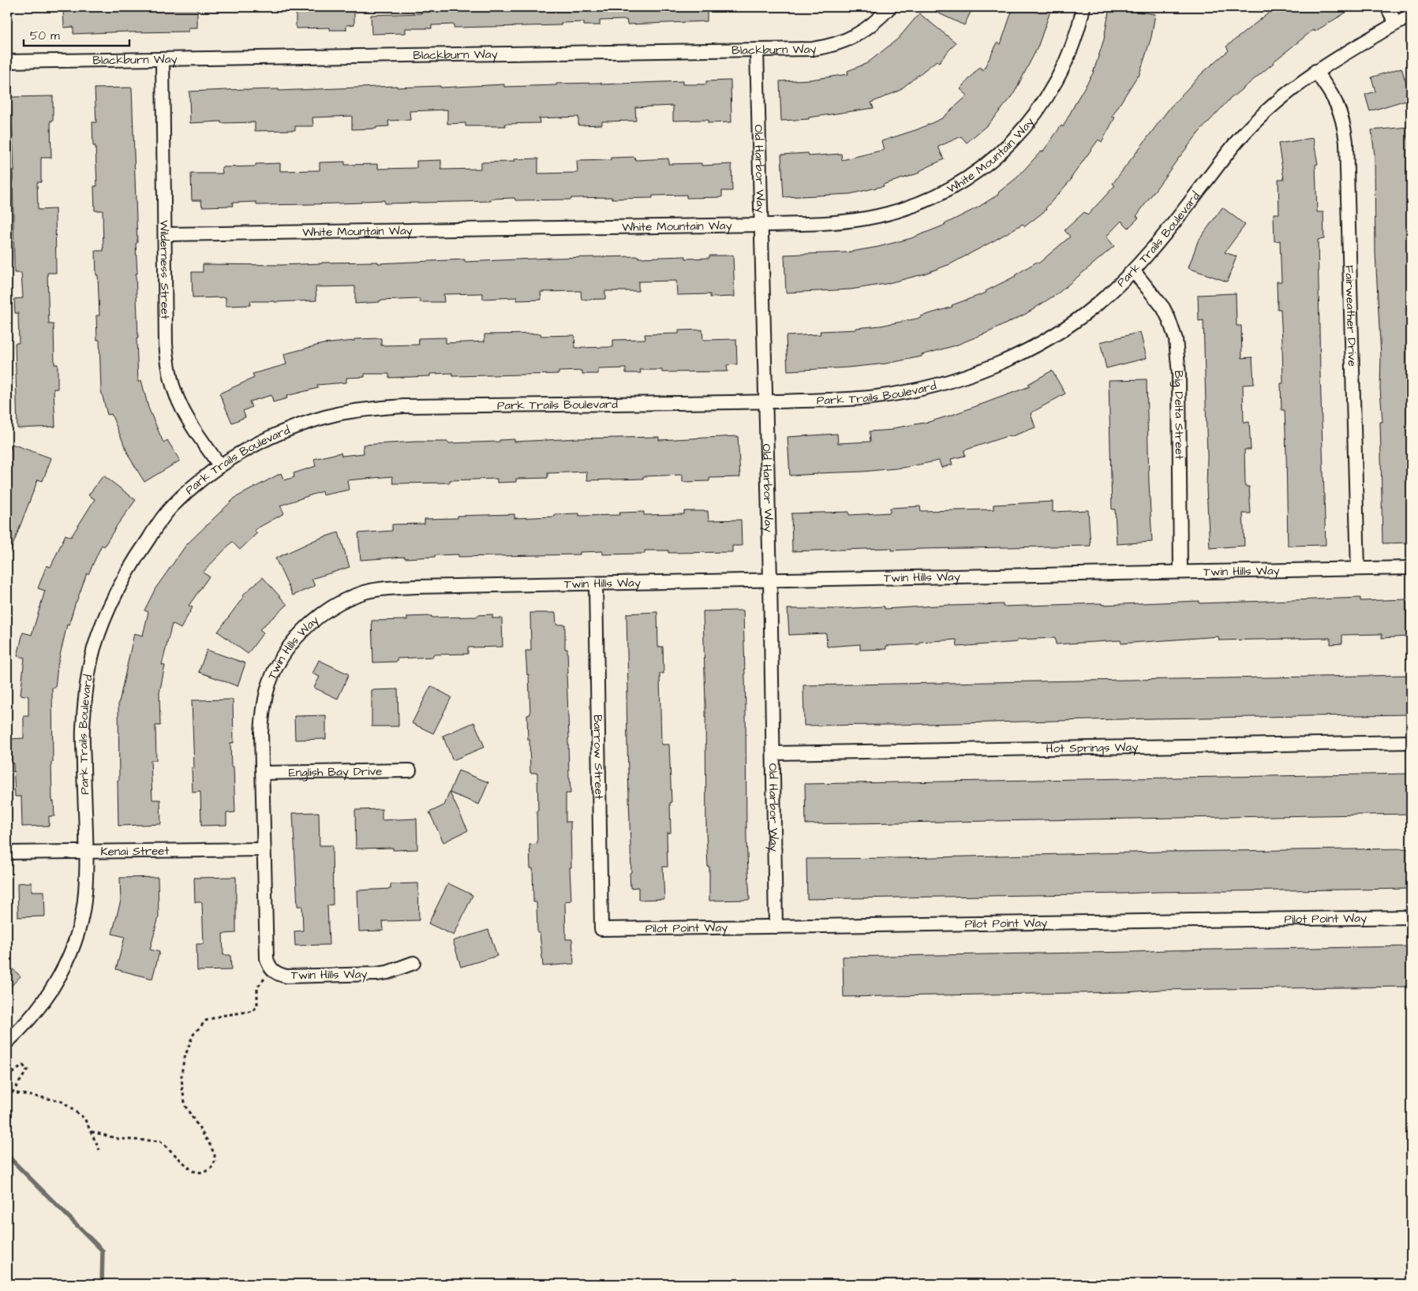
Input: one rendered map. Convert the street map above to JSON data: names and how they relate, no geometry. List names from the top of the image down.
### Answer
{
  "streets": {
    "street": [
      "Blackburn Way",
      "White Mountain Way",
      "Old Harbor Way",
      "Park Trails Boulevard",
      "Wilderness Street",
      "Fairweather Drive",
      "Big Delta Street",
      "Twin Hills Way",
      "Hot Springs Way",
      "Barrow Street",
      "English Bay Drive",
      "Kenai Street",
      "Pilot Point Way"
    ]
  },
  "crossings": [
    ["Blackburn Way", "Old Harbor Way"],
    ["Blackburn Way", "Wilderness Street"],
    ["White Mountain Way", "Old Harbor Way"],
    ["White Mountain Way", "Wilderness Street"],
    ["Old Harbor Way", "Park Trails Boulevard"],
    ["Old Harbor Way", "Twin Hills Way"],
    ["Old Harbor Way", "Hot Springs Way"],
    ["Old Harbor Way", "Pilot Point Way"],
    ["Park Trails Boulevard", "Wilderness Street"],
    ["Park Trails Boulevard", "Fairweather Drive"],
    ["Park Trails Boulevard", "Big Delta Street"],
    ["Park Trails Boulevard", "Kenai Street"],
    ["Fairweather Drive", "Twin Hills Way"],
    ["Big Delta Street", "Twin Hills Way"],
    ["Twin Hills Way", "Barrow Street"],
    ["Twin Hills Way", "English Bay Drive"],
    ["Twin Hills Way", "Kenai Street"],
    ["Barrow Street", "Pilot Point Way"]
  ],
  "scale_bar": "50 m"
}
